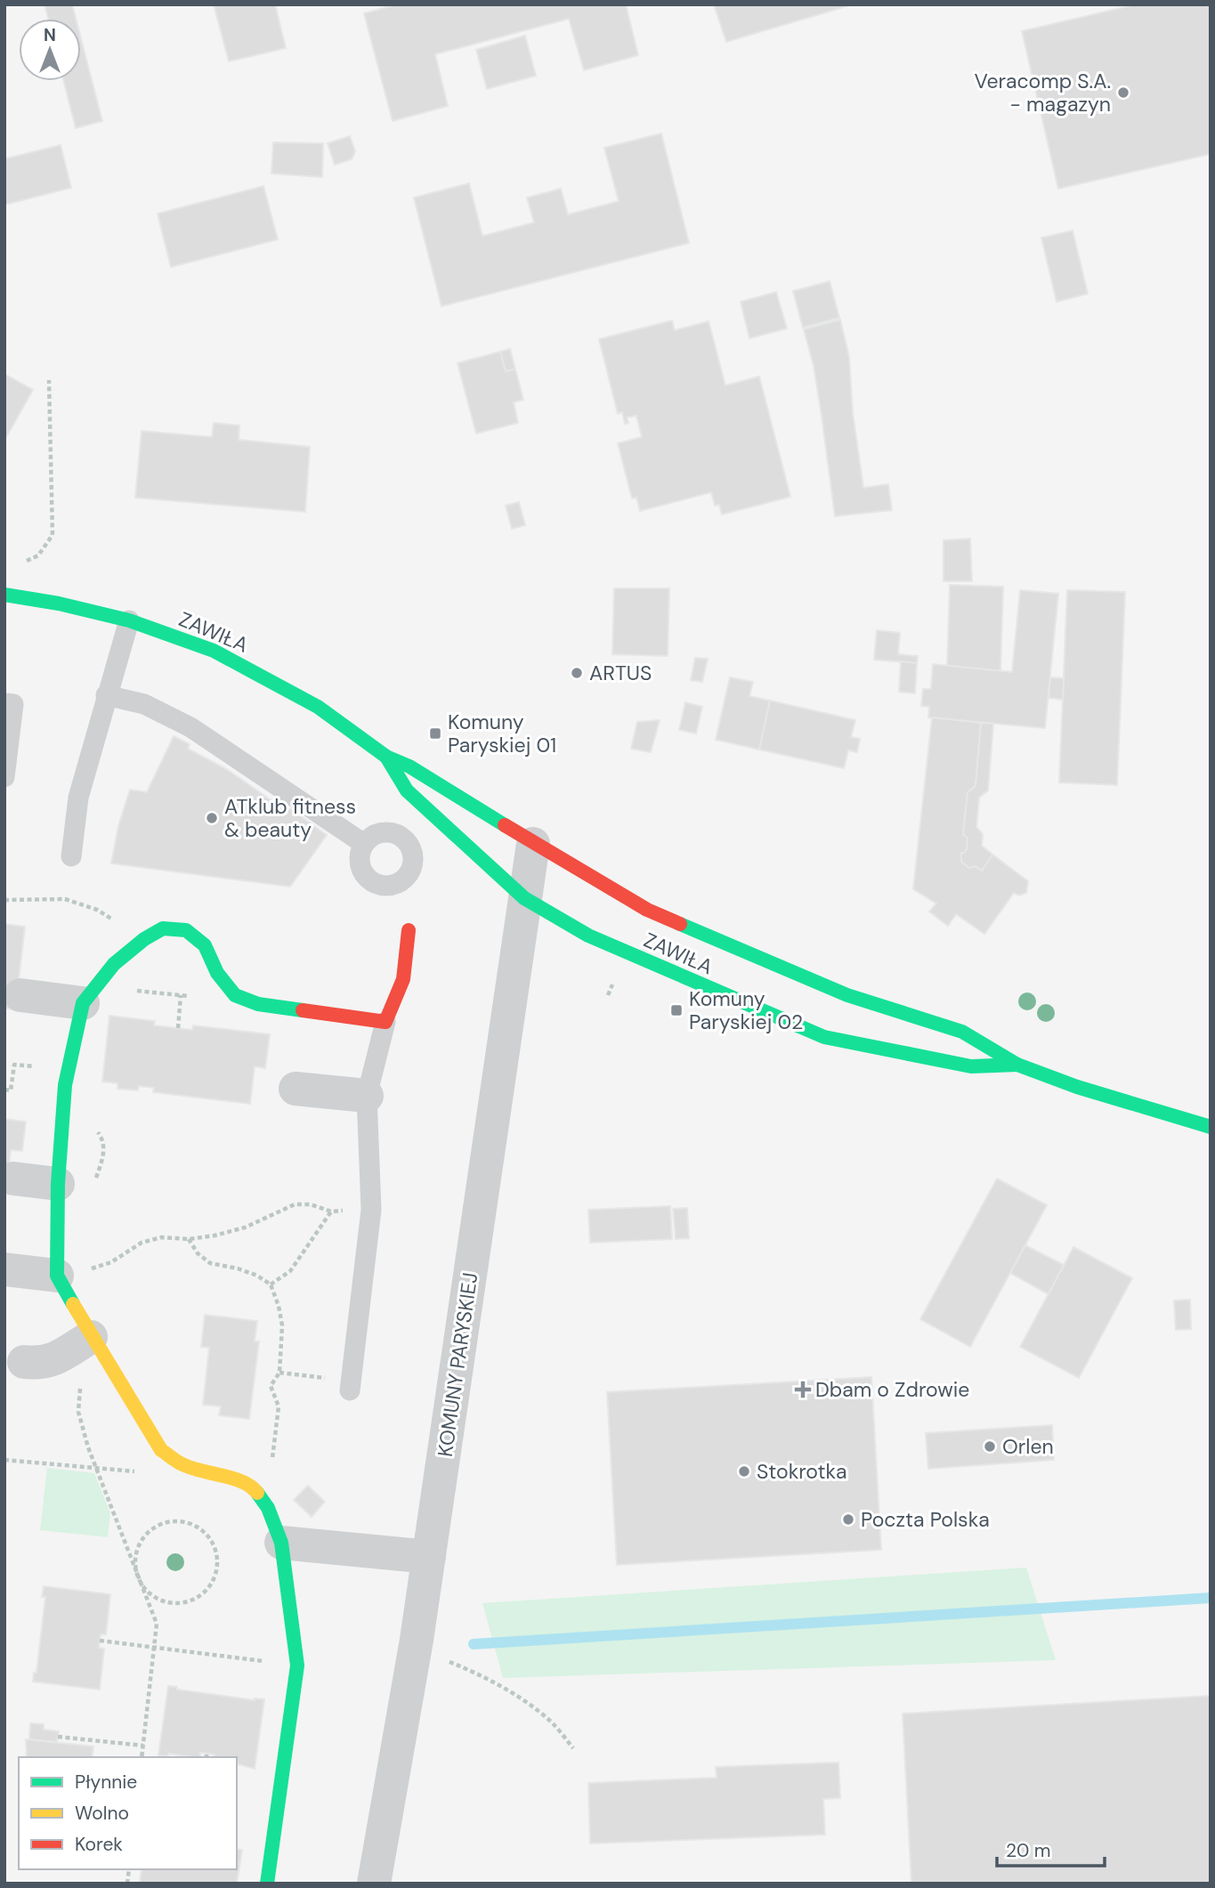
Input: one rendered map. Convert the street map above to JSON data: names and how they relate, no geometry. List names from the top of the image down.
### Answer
{
  "streets": {
    "street": ["ZAWIŁA", "KOMUNY PARYSKIEJ"]
  },
  "crossings": [
    ["ZAWIŁA", "KOMUNY PARYSKIEJ"]
  ],
  "places": {
    "other": [
      "Veracomp S.A. - magazyn",
      "ARTUS",
      "ATklub fitness & beauty",
      "Orlen",
      "Stokrotka",
      "Poczta Polska"
    ],
    "transit": ["Komuny Paryskiej 01", "Komuny Paryskiej 02"],
    "health": ["Dbam o Zdrowie"]
  },
  "legend": ["Płynnie", "Wolno", "Korek"],
  "scale_bar": "20 m",
  "north": "top"
}
